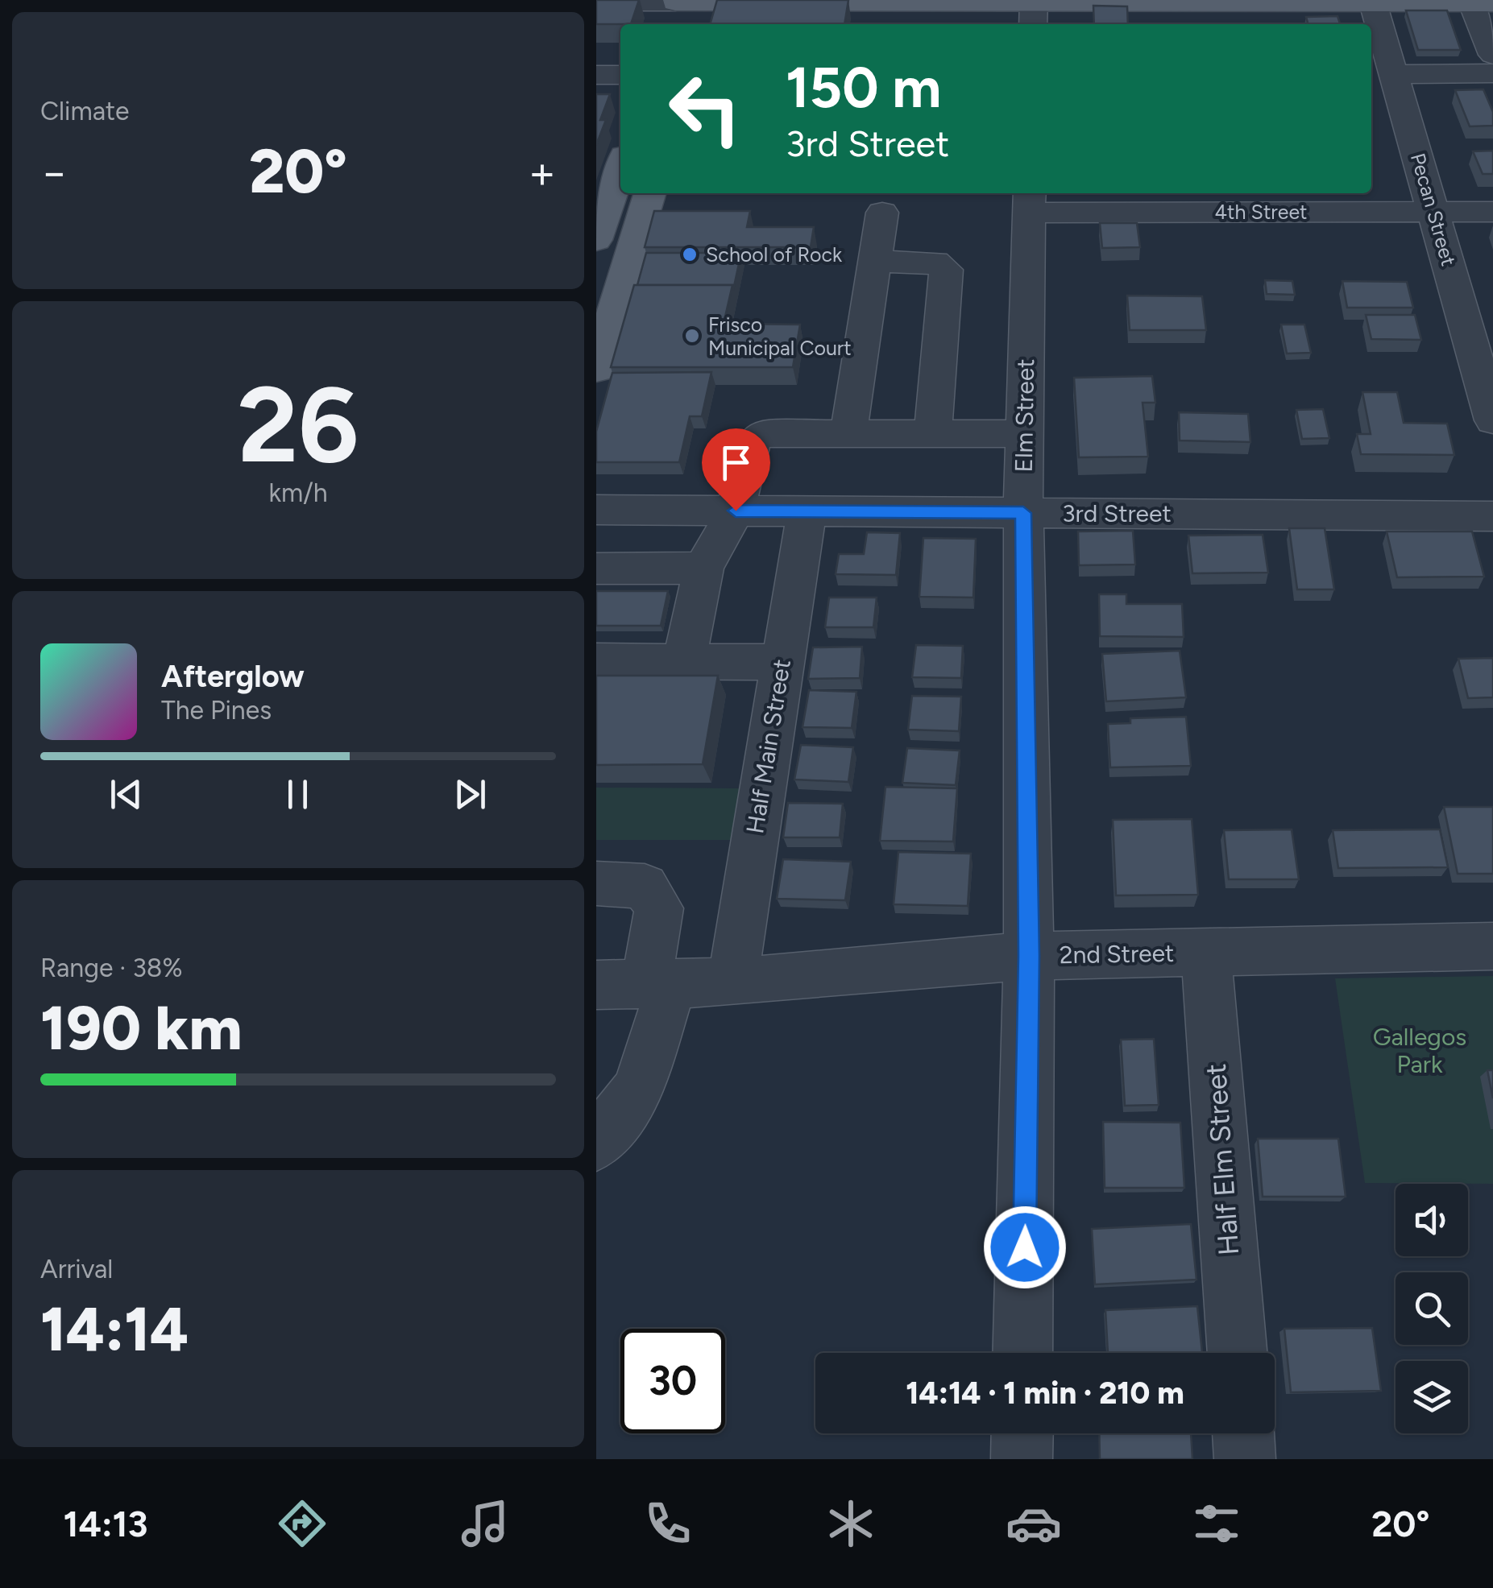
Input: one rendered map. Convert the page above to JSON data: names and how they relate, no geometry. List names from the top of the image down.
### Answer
{
  "streets": {
    "street": [
      "Pecan Street",
      "4th Street",
      "Elm Street",
      "3rd Street",
      "Half Main Street",
      "2nd Street",
      "Half Elm Street"
    ]
  },
  "crossings": [
    ["Pecan Street", "4th Street"],
    ["4th Street", "Elm Street"],
    ["Elm Street", "3rd Street"],
    ["Elm Street", "2nd Street"],
    ["3rd Street", "Half Main Street"],
    ["Half Main Street", "2nd Street"],
    ["2nd Street", "Half Elm Street"]
  ],
  "parks": ["Gallegos Park"],
  "places": ["School of Rock", "Frisco Municipal Court"],
  "page": {
    "tile": [
      "Climate",
      ["26", "km/h"],
      ["Range · 38%", "190 km"],
      ["Arrival", "14:14"]
    ],
    "turn": ["150 m", "3rd Street"],
    "heat": ["−", "20°", "+"],
    "song": ["Afterglow", "The Pines"],
    "limit": "30",
    "trip": "14:14 · 1 min · 210 m",
    "tabs": ["14:13", "20°"]
  }
}
